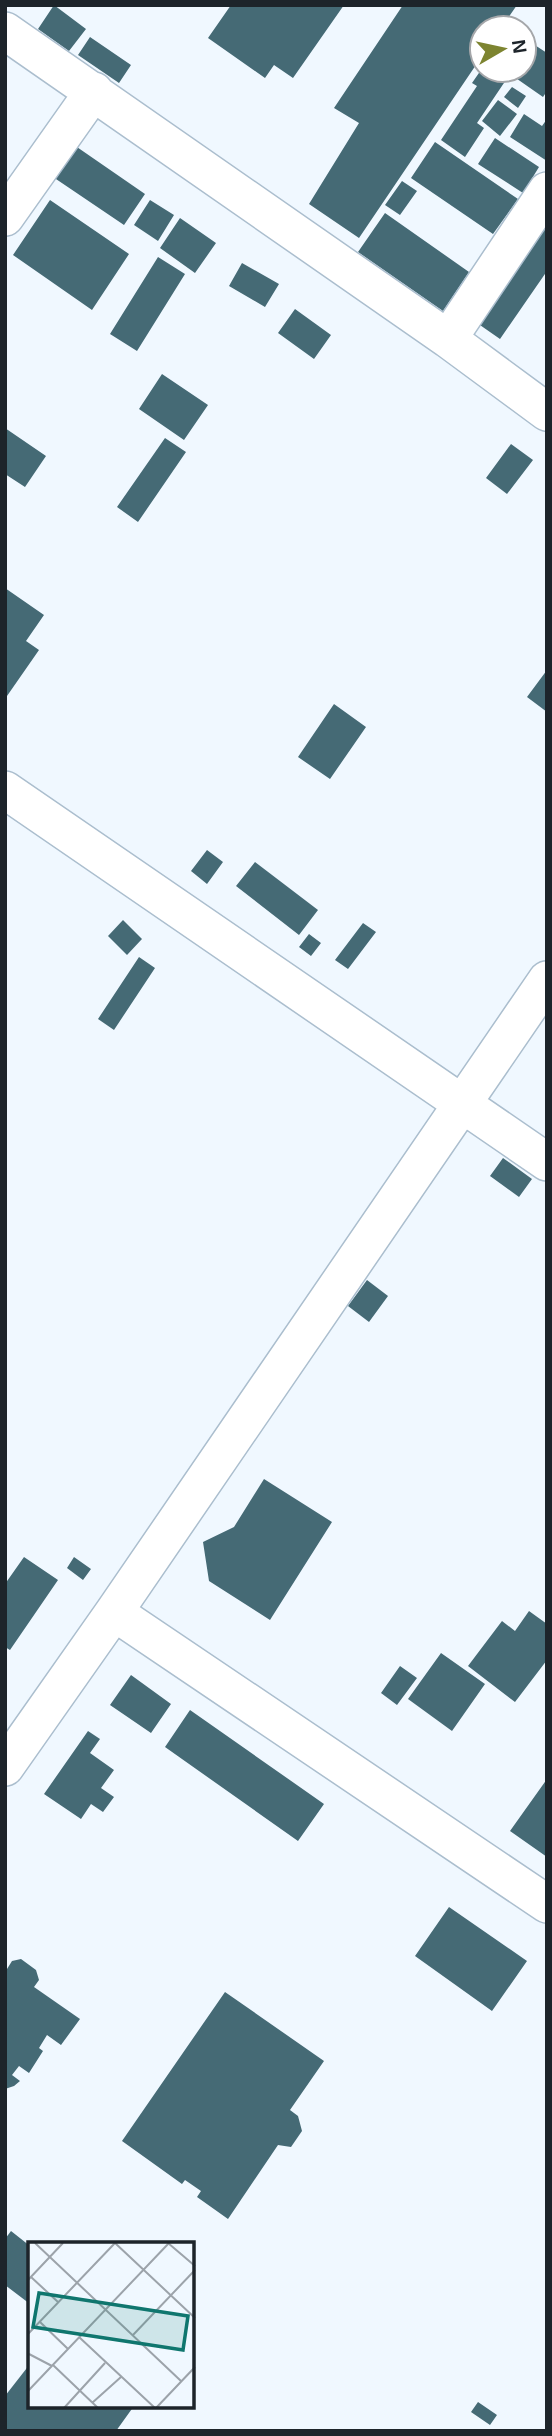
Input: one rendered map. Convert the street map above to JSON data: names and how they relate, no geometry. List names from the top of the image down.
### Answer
{
  "north": "right"
}
